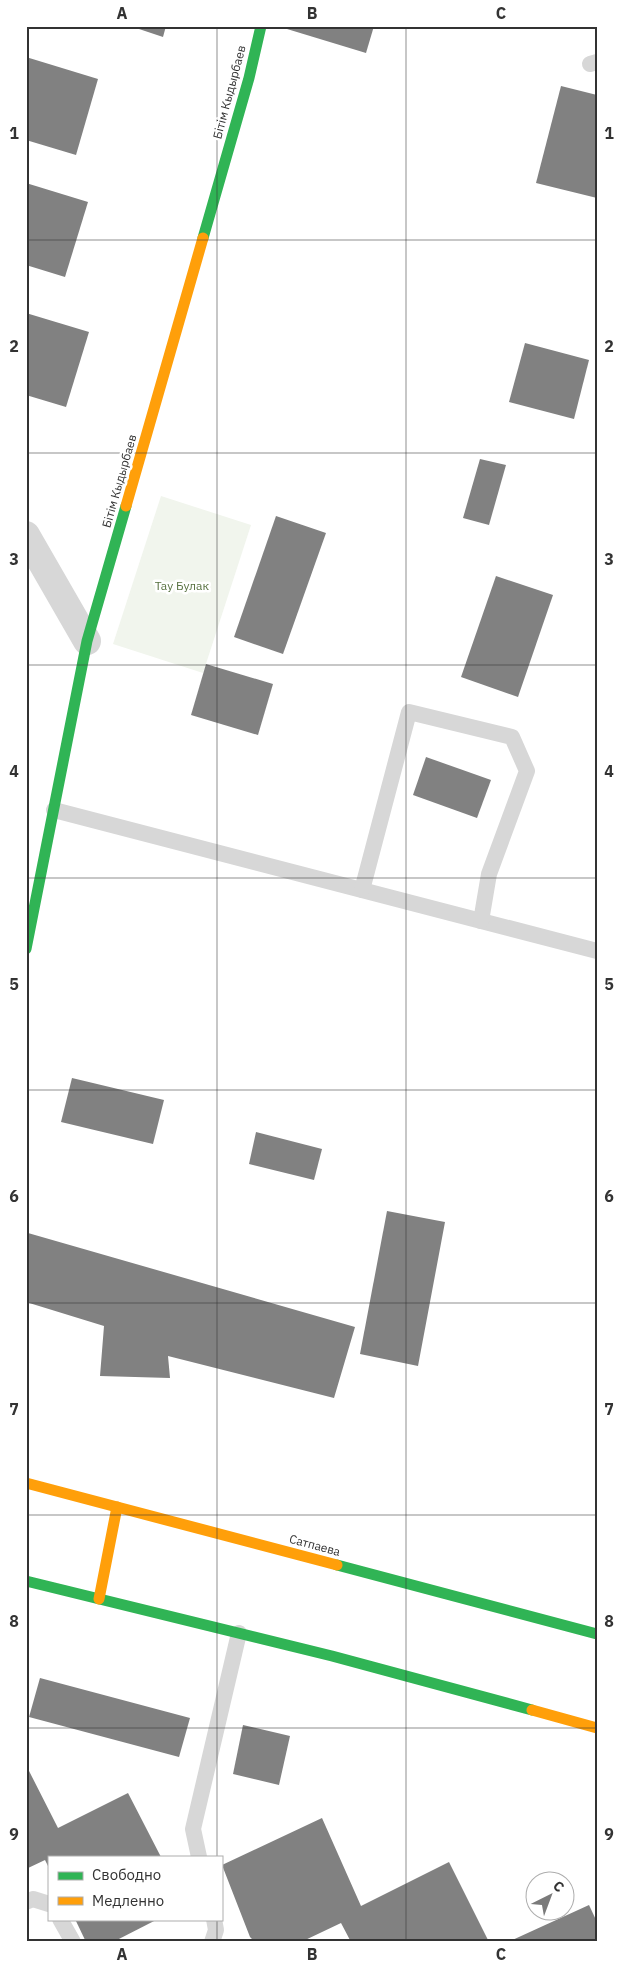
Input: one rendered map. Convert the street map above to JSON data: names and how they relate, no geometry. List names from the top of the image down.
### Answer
{
  "streets": {
    "street": ["Бiтiм Кыдырбаев", "Сатпаева"]
  },
  "parks": ["Тау Булак"],
  "legend": ["Свободно", "Медленно"],
  "north": "top right",
  "grid": {
    "columns": ["A", "B", "C"],
    "rows": [
      "1",
      "2",
      "3",
      "4",
      "5",
      "6",
      "7",
      "8",
      "9"
    ]
  }
}
